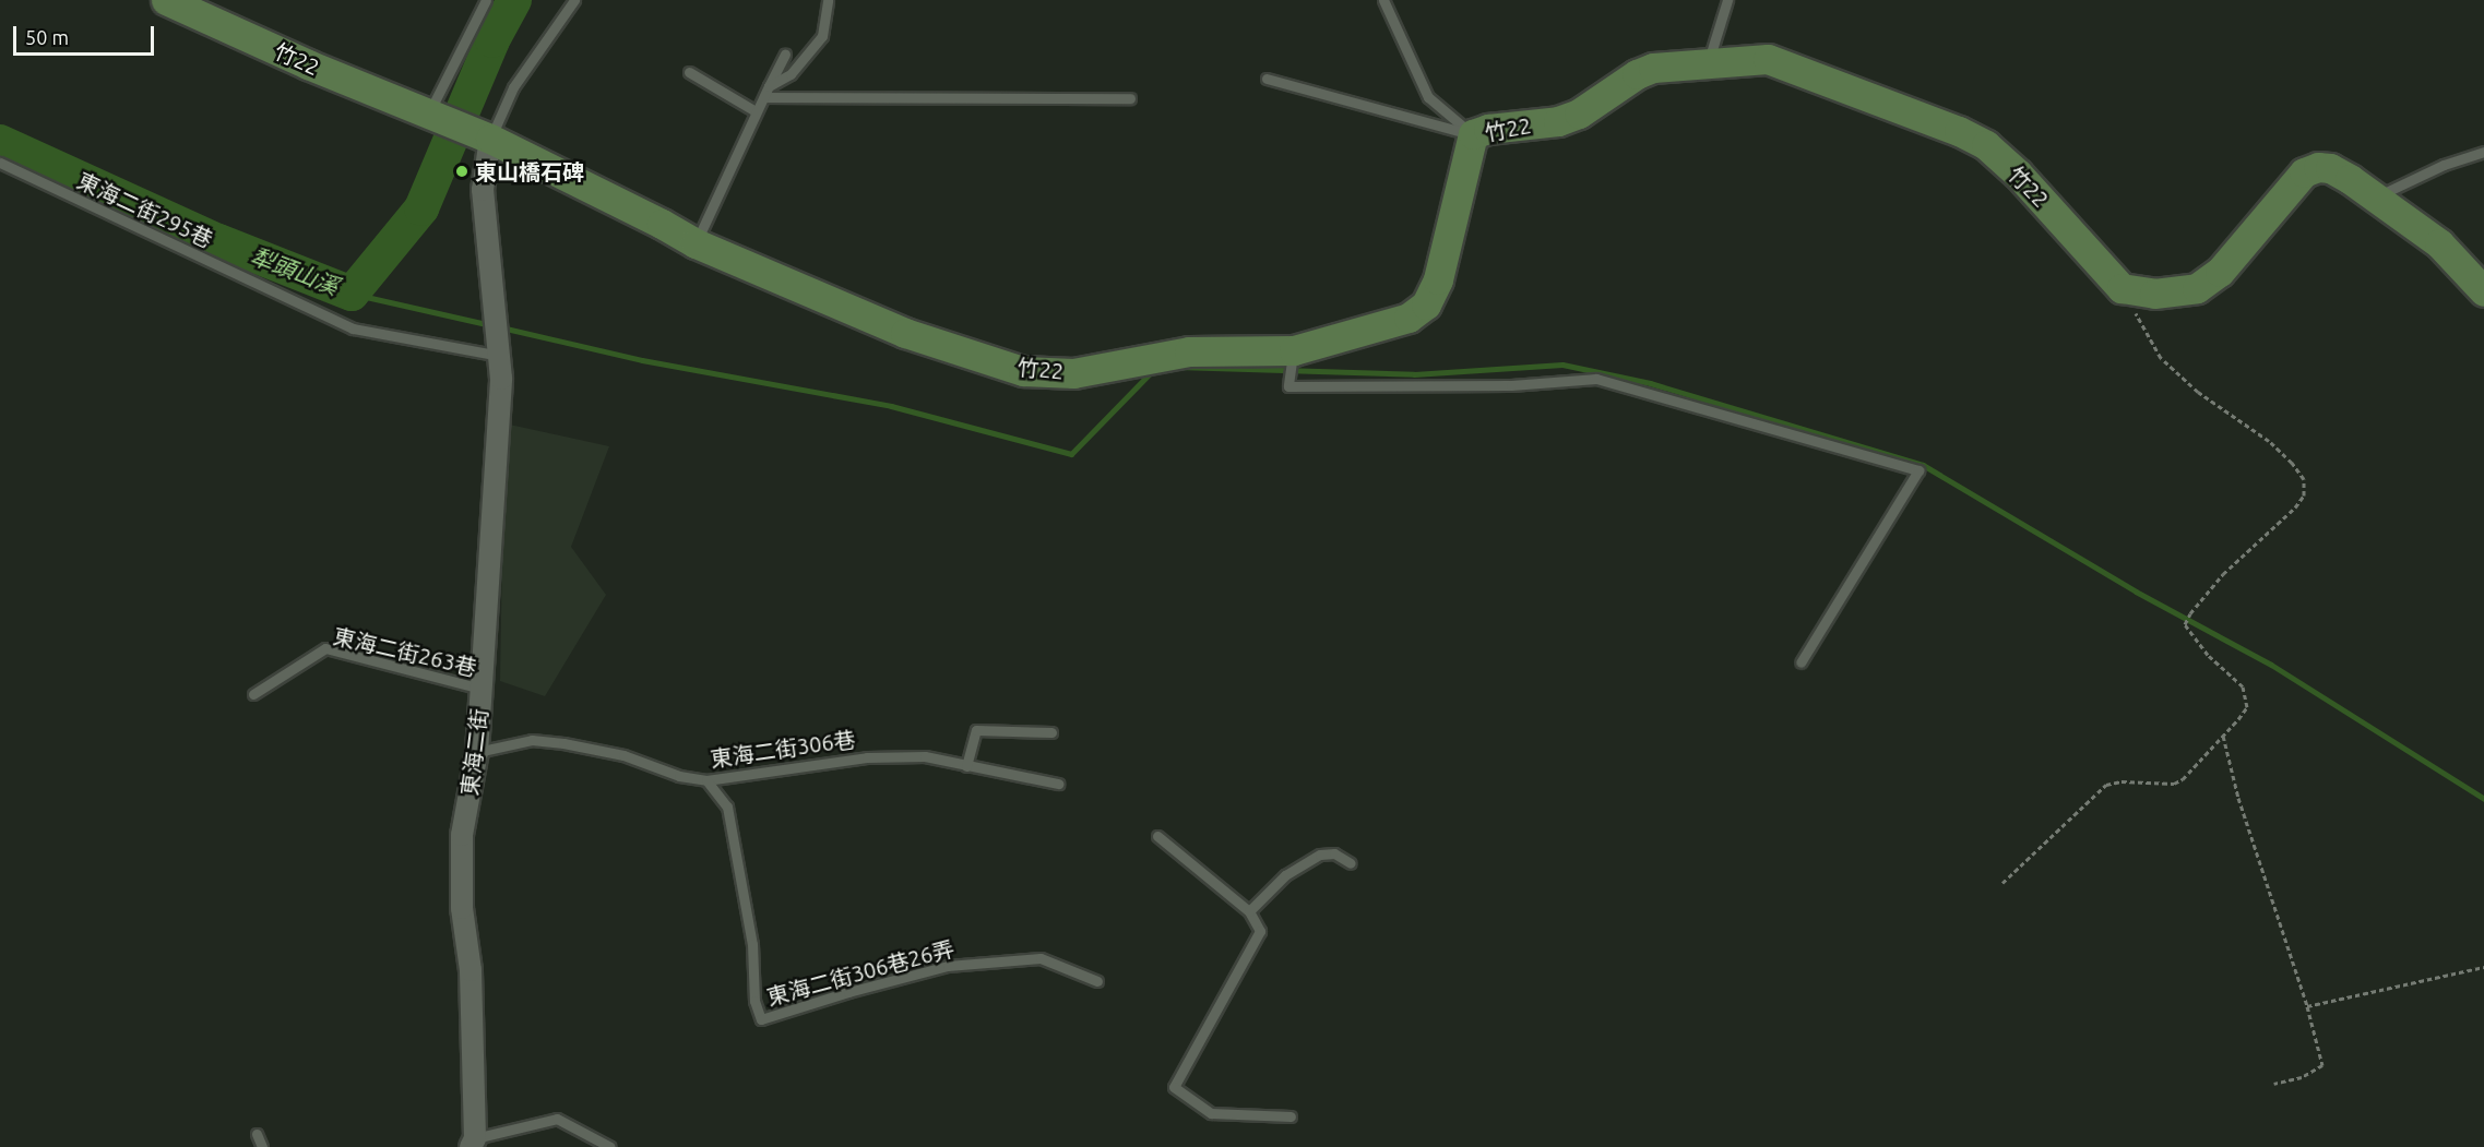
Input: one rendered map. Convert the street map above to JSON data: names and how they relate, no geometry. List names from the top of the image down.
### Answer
{
  "streets": {
    "street": ["竹22", "東海二街"],
    "lane": [
      "東海二街295巷",
      "東海二街263巷",
      "東海二街306巷",
      "東海二街306巷26弄"
    ]
  },
  "crossings": [
    ["竹22", "東海二街"],
    ["東海二街295巷", "東海二街"],
    ["東海二街263巷", "東海二街"],
    ["東海二街306巷", "東海二街"],
    ["東海二街306巷", "東海二街306巷26弄"]
  ],
  "water": ["犁頭山溪"],
  "places": ["東山橋石碑"],
  "scale_bar": "50 m"
}
